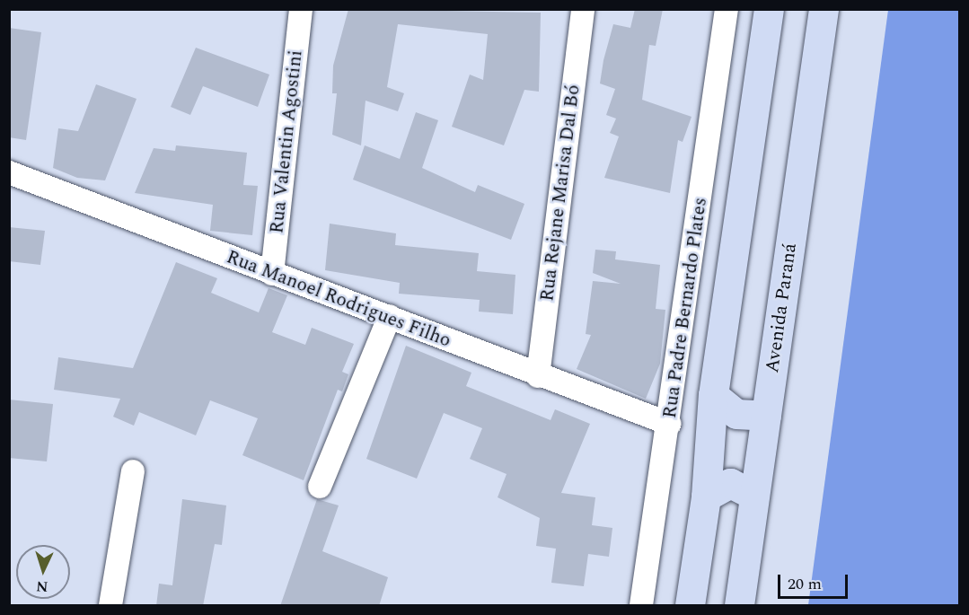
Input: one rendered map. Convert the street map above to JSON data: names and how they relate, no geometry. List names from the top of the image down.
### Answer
{
  "streets": {
    "main road": ["Avenida Paraná"],
    "street": [
      "Rua Valentin Agostini",
      "Rua Rejane Marisa Dal Bó",
      "Rua Manoel Rodrigues Filho",
      "Rua Padre Bernardo Plates"
    ]
  },
  "crossings": [
    ["Rua Valentin Agostini", "Rua Manoel Rodrigues Filho"],
    ["Rua Rejane Marisa Dal Bó", "Rua Manoel Rodrigues Filho"],
    ["Rua Manoel Rodrigues Filho", "Rua Padre Bernardo Plates"]
  ],
  "scale_bar": "20 m",
  "north": "bottom"
}
